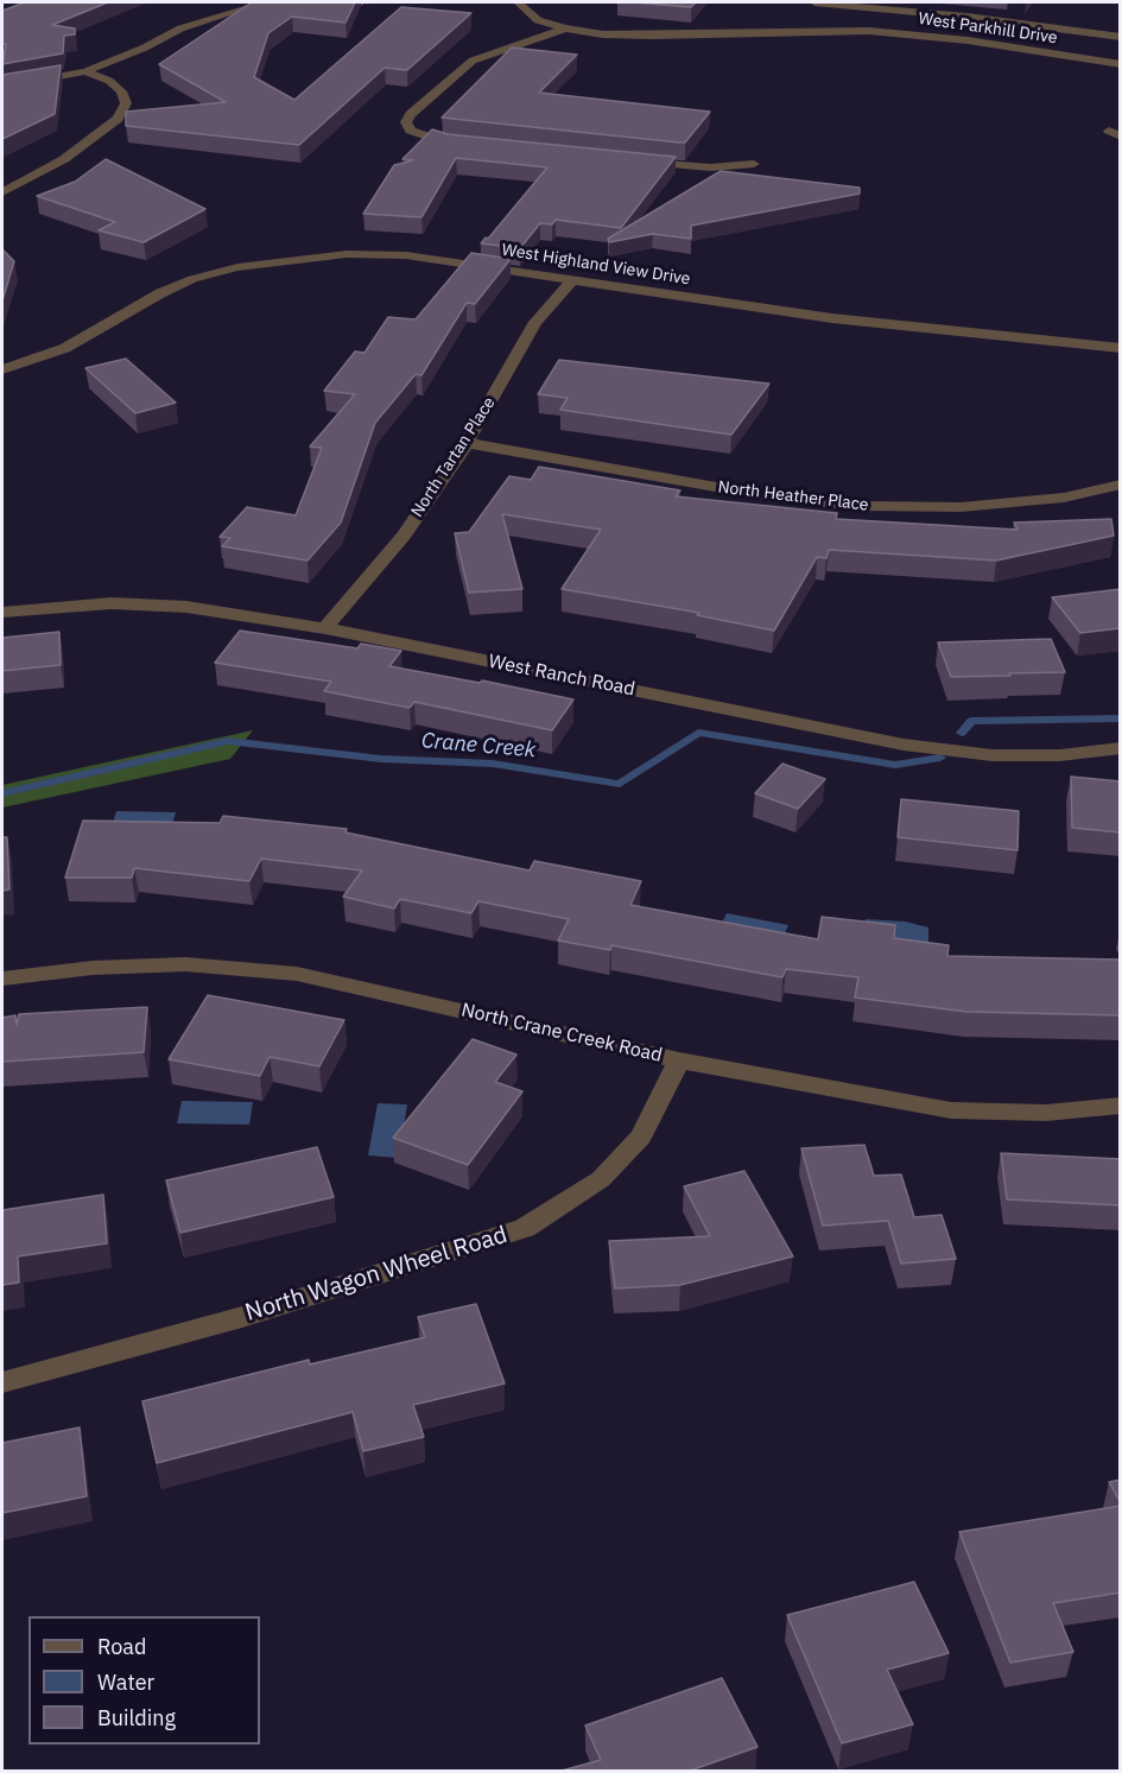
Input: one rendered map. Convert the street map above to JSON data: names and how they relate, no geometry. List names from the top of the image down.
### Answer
{
  "streets": {
    "street": [
      "West Parkhill Drive",
      "West Highland View Drive",
      "North Tartan Place",
      "North Heather Place",
      "West Ranch Road",
      "North Crane Creek Road",
      "North Wagon Wheel Road"
    ]
  },
  "crossings": [
    ["West Highland View Drive", "North Tartan Place"],
    ["North Tartan Place", "North Heather Place"],
    ["North Tartan Place", "West Ranch Road"],
    ["North Crane Creek Road", "North Wagon Wheel Road"]
  ],
  "water": ["Crane Creek"],
  "legend": ["Road", "Water", "Building"]
}
